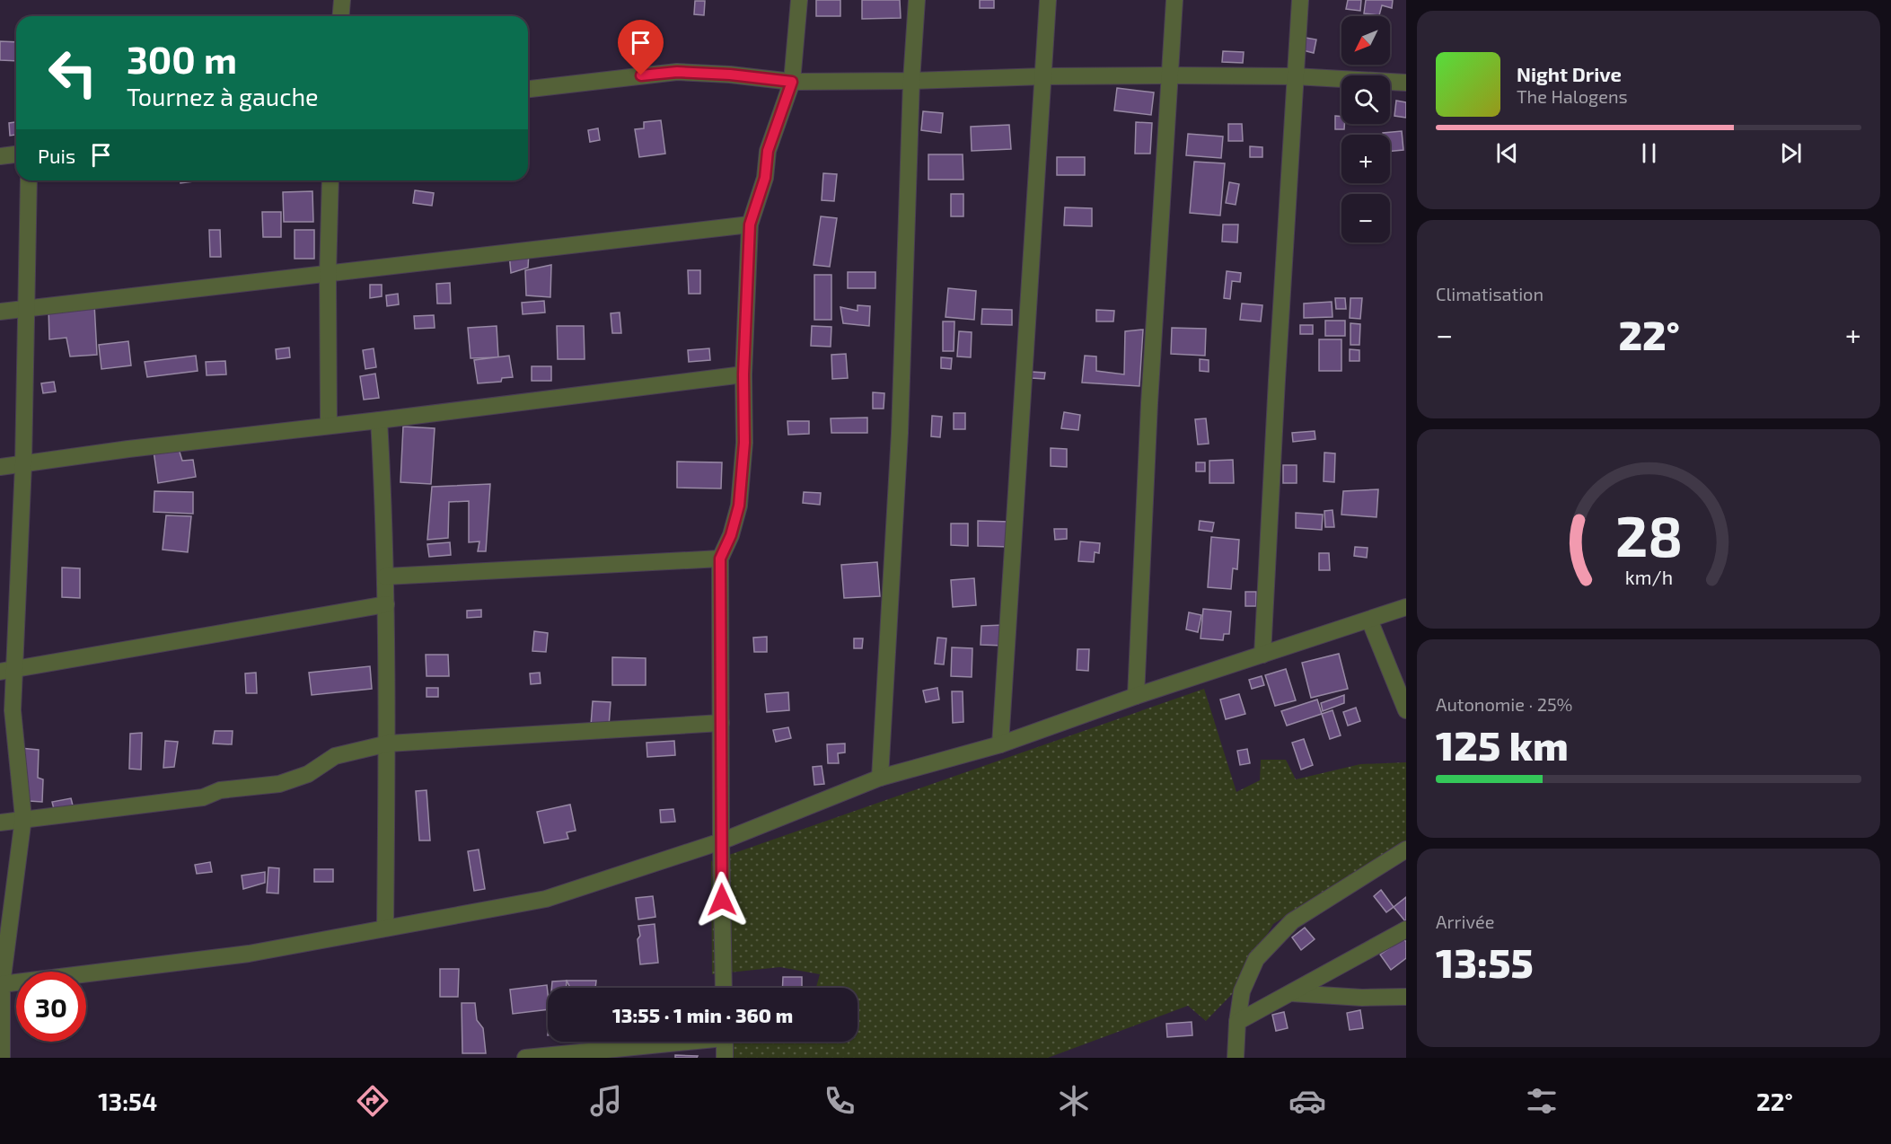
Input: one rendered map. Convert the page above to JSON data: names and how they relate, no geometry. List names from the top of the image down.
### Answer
{
  "north": "bottom left",
  "page": {
    "map_buttons": ["+", "−"],
    "turn": ["300 m", "Tournez à gauche"],
    "song": ["Night Drive", "The Halogens"],
    "then": "Puis",
    "tile": [
      "Climatisation",
      ["Autonomie · 25%", "125 km"],
      ["Arrivée", "13:55"]
    ],
    "heat": ["−", "22°", "+"],
    "limit": "30",
    "trip": "13:55 · 1 min · 360 m",
    "tabs": ["13:54", "22°"],
    "gauge": ["28", "km/h"]
  }
}
